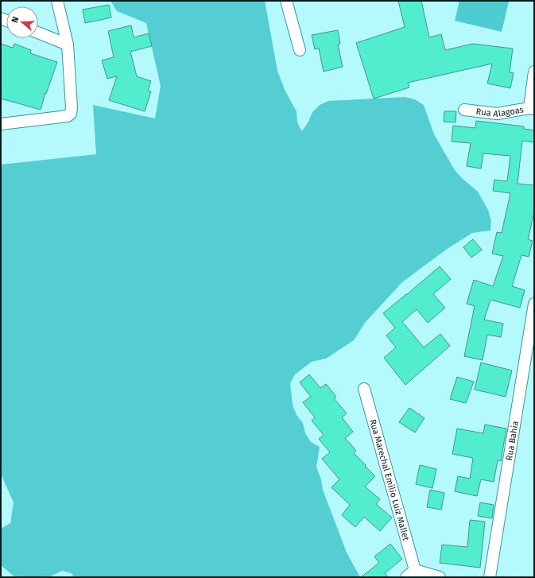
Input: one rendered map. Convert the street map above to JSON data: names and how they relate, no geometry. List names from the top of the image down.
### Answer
{
  "streets": {
    "street": ["Rua Alagoas", "Rua Bahia", "Rua Marechal Emílio Luiz Mallet"]
  },
  "north": "left"
}
